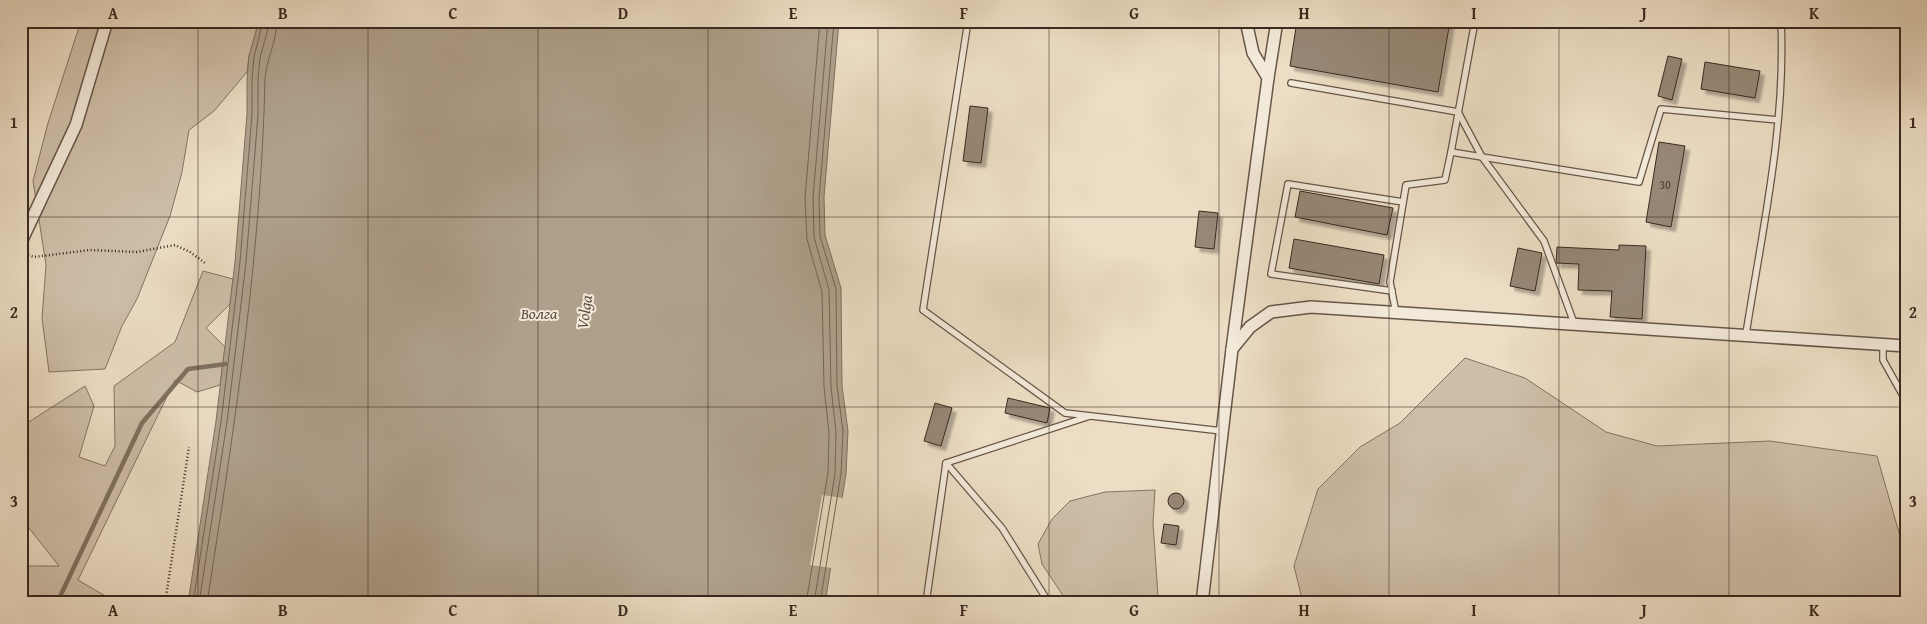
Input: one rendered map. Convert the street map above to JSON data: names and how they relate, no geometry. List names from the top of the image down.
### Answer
{
  "water": ["Volga", "Волга"],
  "house_numbers": ["30"],
  "grid": {
    "columns": [
      "A",
      "B",
      "C",
      "D",
      "E",
      "F",
      "G",
      "H",
      "I",
      "J",
      "K"
    ],
    "rows": ["1", "2", "3"]
  }
}
